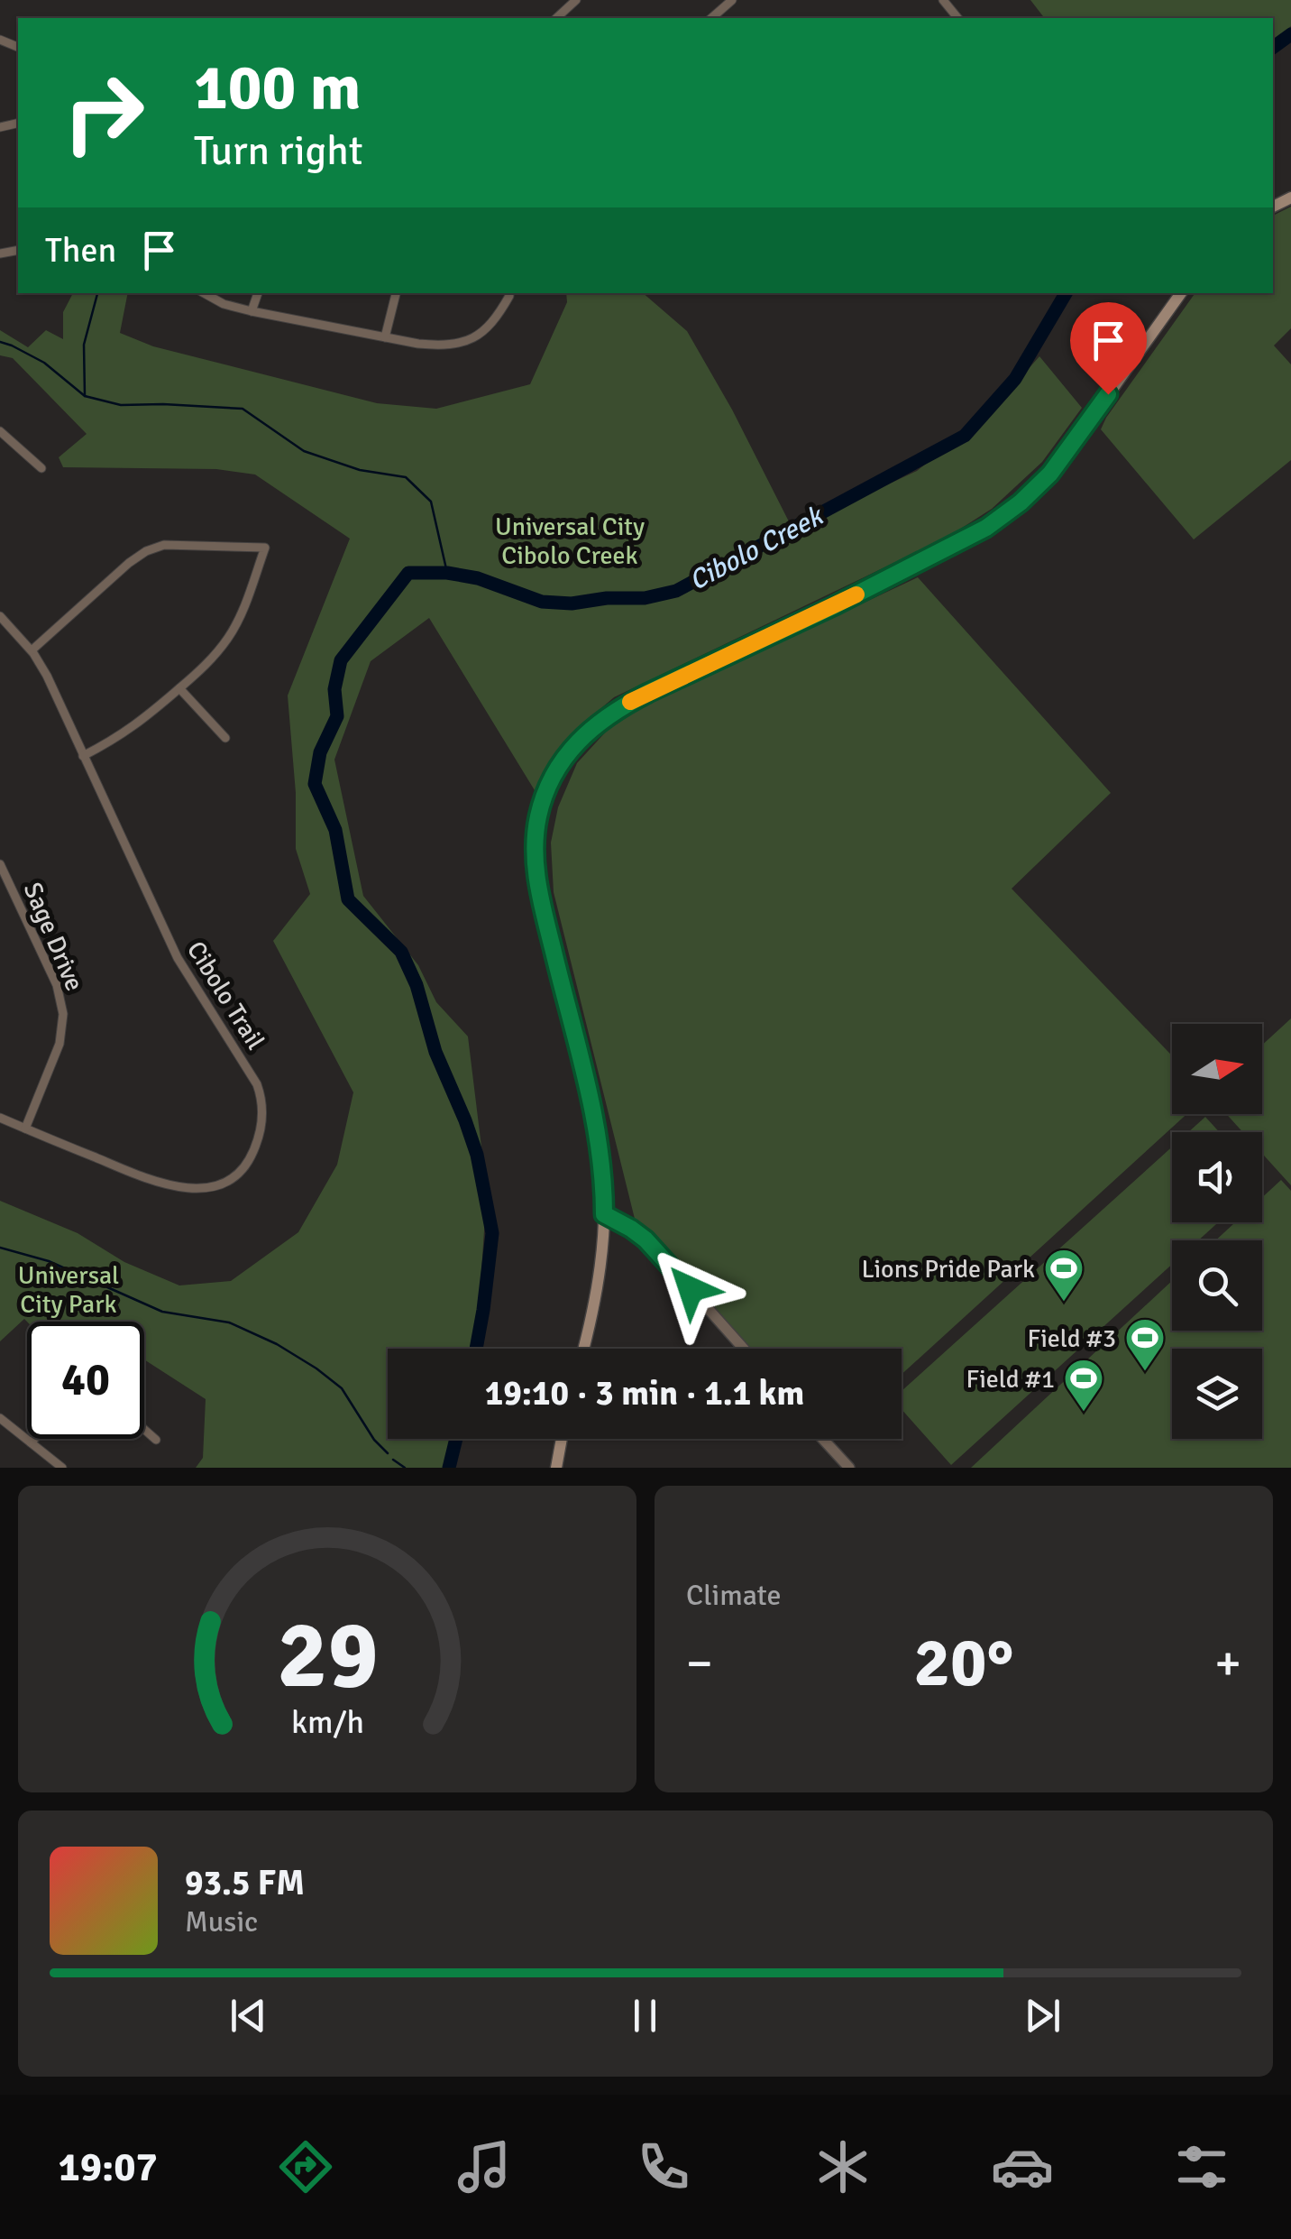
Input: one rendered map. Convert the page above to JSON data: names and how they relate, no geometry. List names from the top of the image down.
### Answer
{
  "streets": {
    "street": ["Sage Drive", "Cibolo Trail"]
  },
  "crossings": [
    ["Sage Drive", "Cibolo Trail"]
  ],
  "water": ["Cibolo Creek"],
  "parks": ["Universal City Cibolo Creek", "Universal City Park"],
  "places": {
    "sports": ["Lions Pride Park", "Field #3", "Field #1"]
  },
  "north": "right",
  "page": {
    "turn": ["100 m", "Turn right"],
    "then": "Then",
    "limit": "40",
    "trip": "19:10 · 3 min · 1.1 km",
    "tile": "Climate",
    "heat": ["−", "20°", "+"],
    "song": ["93.5 FM", "Music"],
    "tabs": "19:07",
    "gauge": ["29", "km/h"]
  }
}
